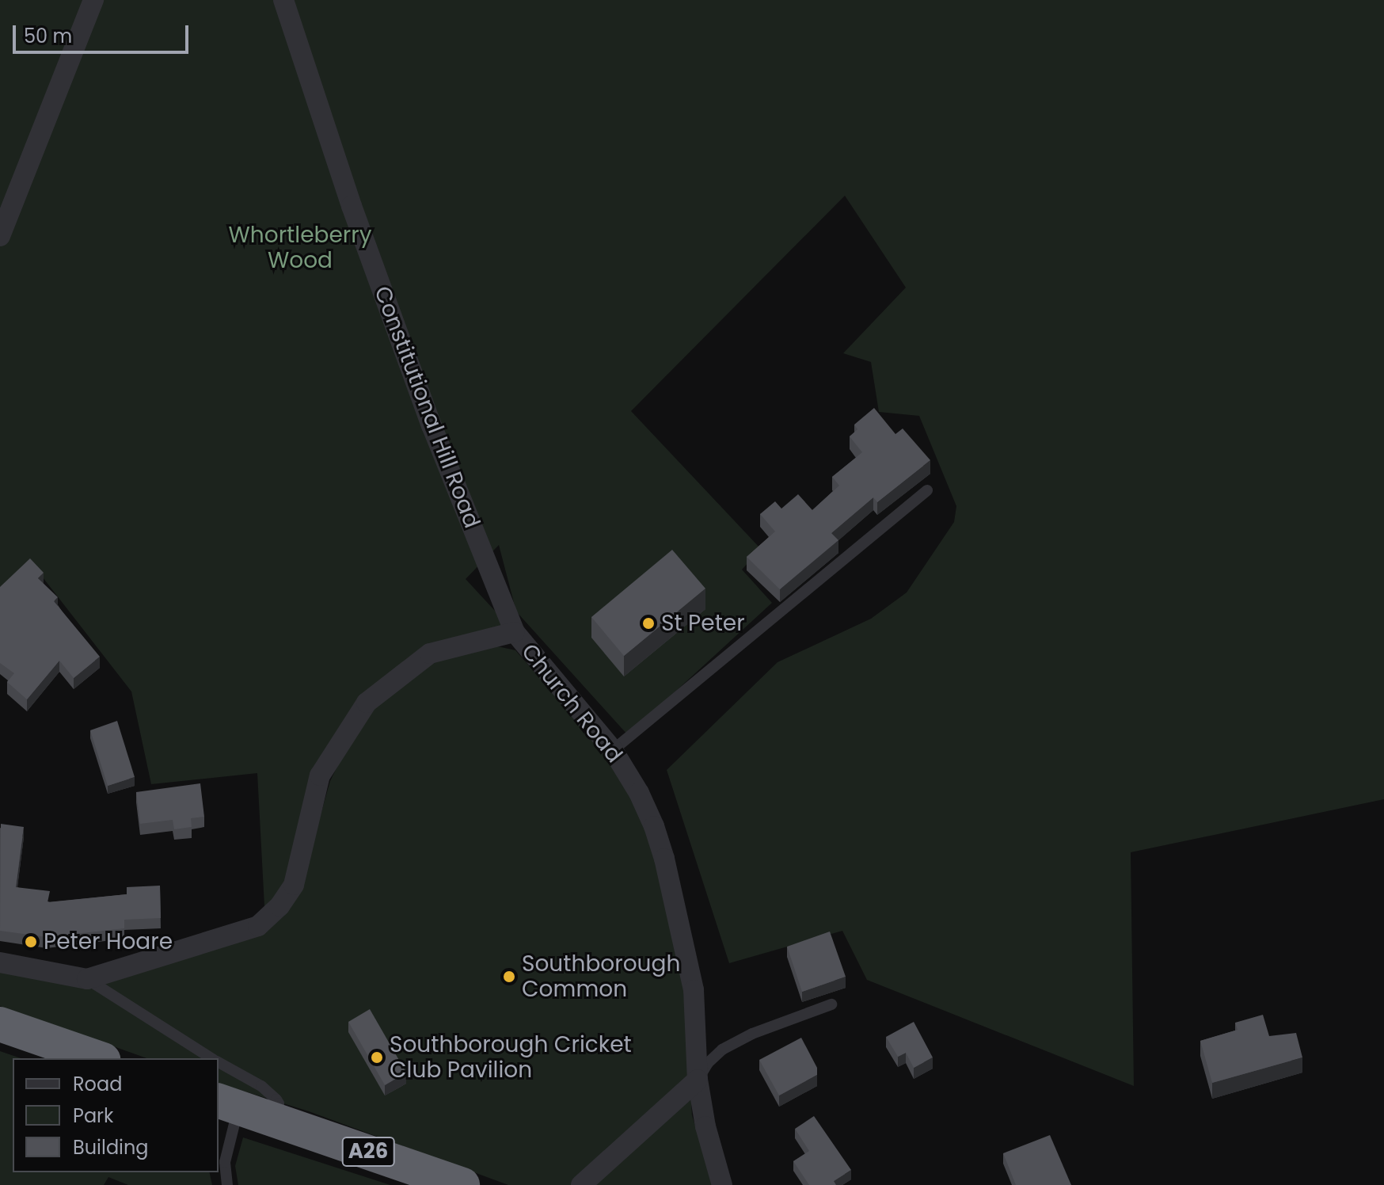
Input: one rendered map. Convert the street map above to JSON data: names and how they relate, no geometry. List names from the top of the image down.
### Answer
{
  "streets": {
    "highway": ["A26"],
    "street": ["Constitutional Hill Road", "Church Road"]
  },
  "crossings": [
    ["Constitutional Hill Road", "Church Road"]
  ],
  "parks": ["Whortleberry Wood"],
  "places": [
    "St Peter",
    "Peter Hoare",
    "Southborough Common",
    "Southborough Cricket Club Pavilion"
  ],
  "legend": ["Road", "Park", "Building"],
  "scale_bar": "50 m"
}
